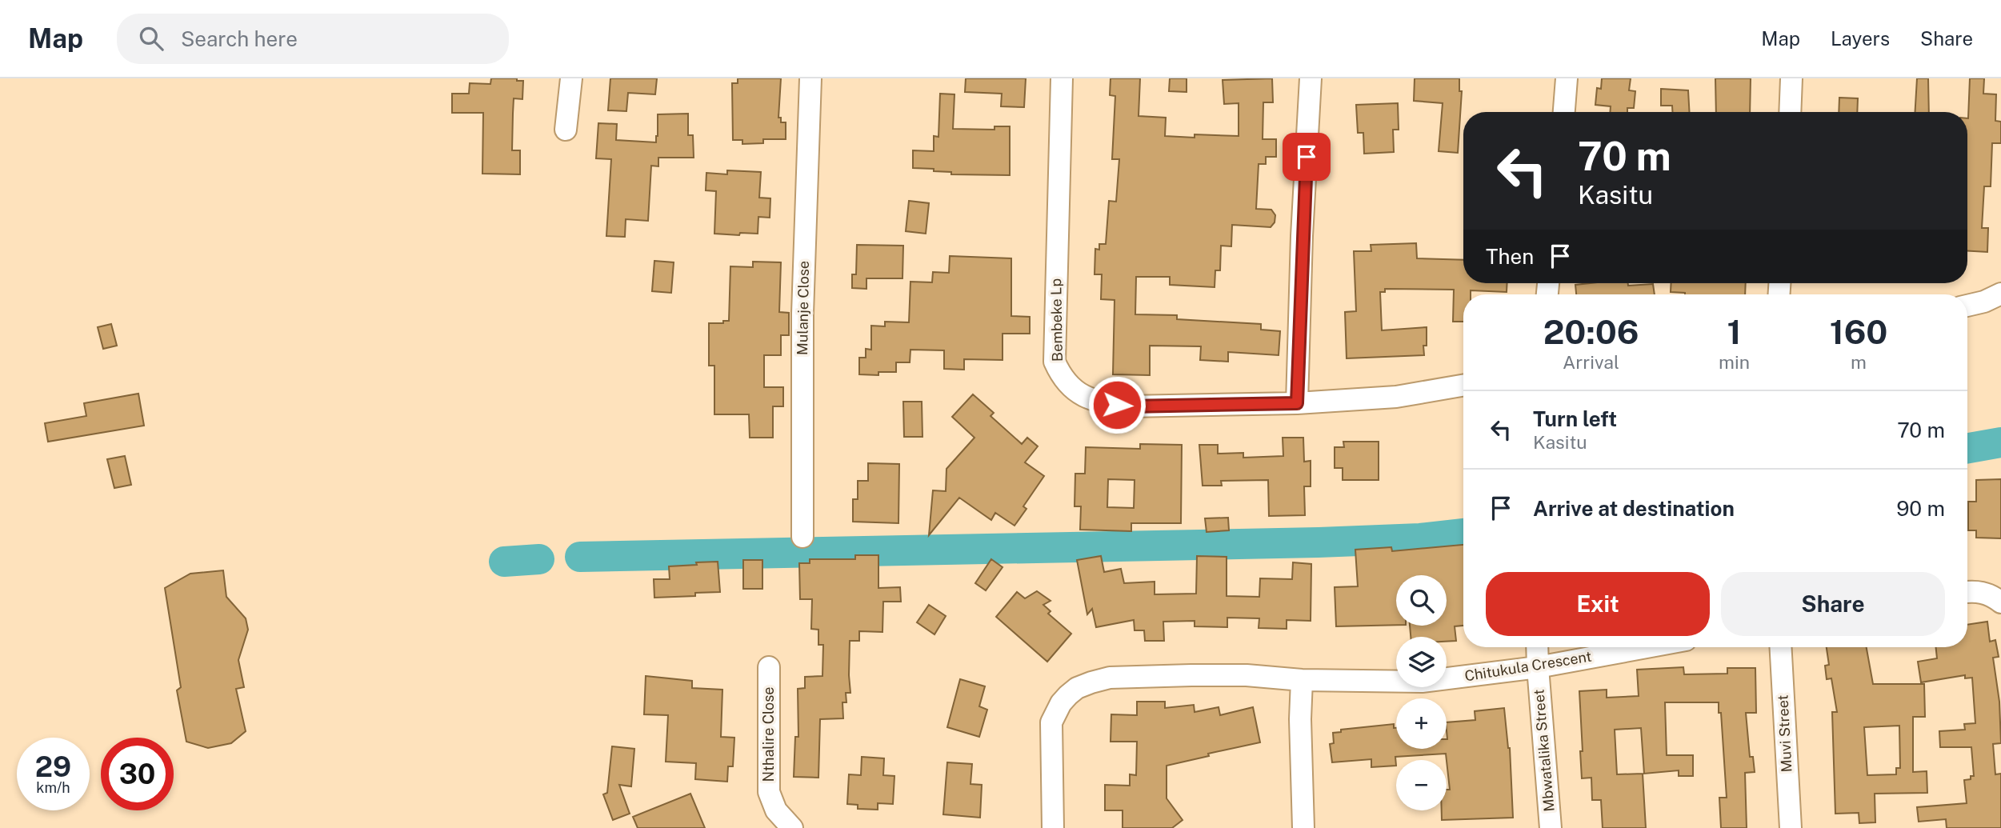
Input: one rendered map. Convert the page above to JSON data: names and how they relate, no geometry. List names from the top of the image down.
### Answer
{
  "streets": {
    "street": [
      "Mulanje Close",
      "Bembeke Lp",
      "Chitukula Crescent",
      "Muvi Street",
      "Nthalire Close",
      "Mbwatalika Street"
    ]
  },
  "crossings": [
    ["Chitukula Crescent", "Mbwatalika Street"]
  ],
  "page": {
    "header": "Map",
    "search": "Search here",
    "nav": ["Map", "Layers", "Share"],
    "turn": ["70 m", "Kasitu"],
    "then": "Then",
    "eta": [
      "20:06",
      "Arrival",
      "1",
      "min",
      "160",
      "m"
    ],
    "list": [
      {
        "name": "Turn left",
        "note": "Kasitu",
        "value": "70 m"
      },
      {
        "name": "Arrive at destination",
        "value": "90 m"
      }
    ],
    "buttons": ["Exit", "Share"],
    "map_buttons": ["+", "−"],
    "speed": "29 km/h",
    "limit": "30"
  }
}
